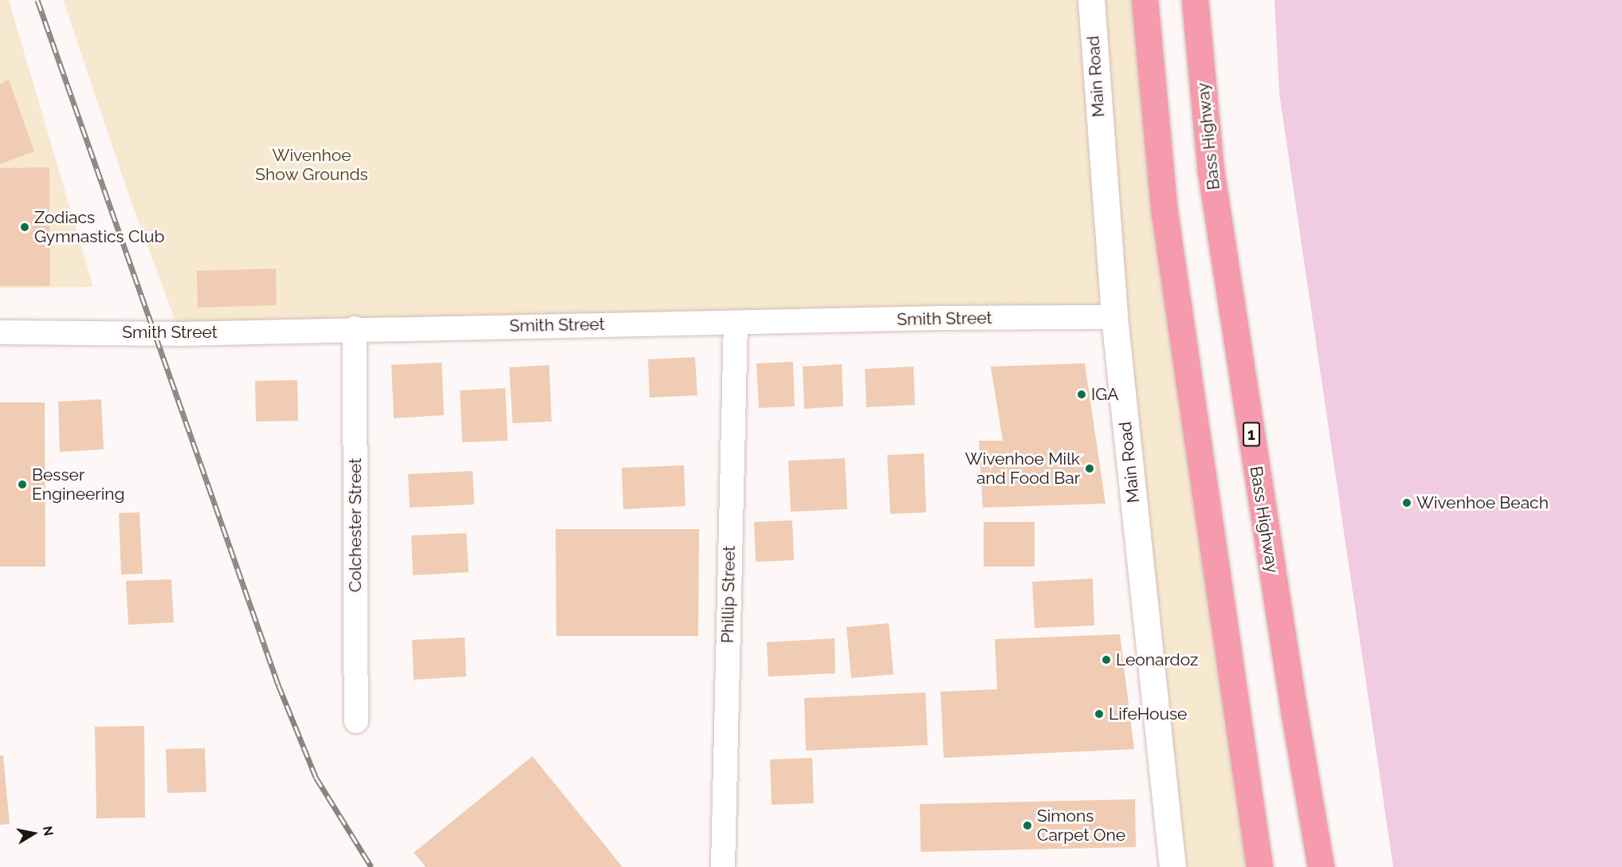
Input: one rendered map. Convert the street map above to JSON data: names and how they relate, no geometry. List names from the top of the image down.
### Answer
{
  "streets": {
    "highway": ["Bass Highway", "1"],
    "street": [
      "Main Road",
      "Smith Street",
      "Colchester Street",
      "Phillip Street"
    ]
  },
  "crossings": [
    ["Main Road", "Smith Street"],
    ["Smith Street", "Colchester Street"],
    ["Smith Street", "Phillip Street"]
  ],
  "parks": ["Wivenhoe Show Grounds"],
  "places": [
    "Zodiacs Gymnastics Club",
    "IGA",
    "Wivenhoe Milk and Food Bar",
    "Besser Engineering",
    "Wivenhoe Beach",
    "Leonardoz",
    "LifeHouse",
    "Simons Carpet One"
  ],
  "north": "right"
}
